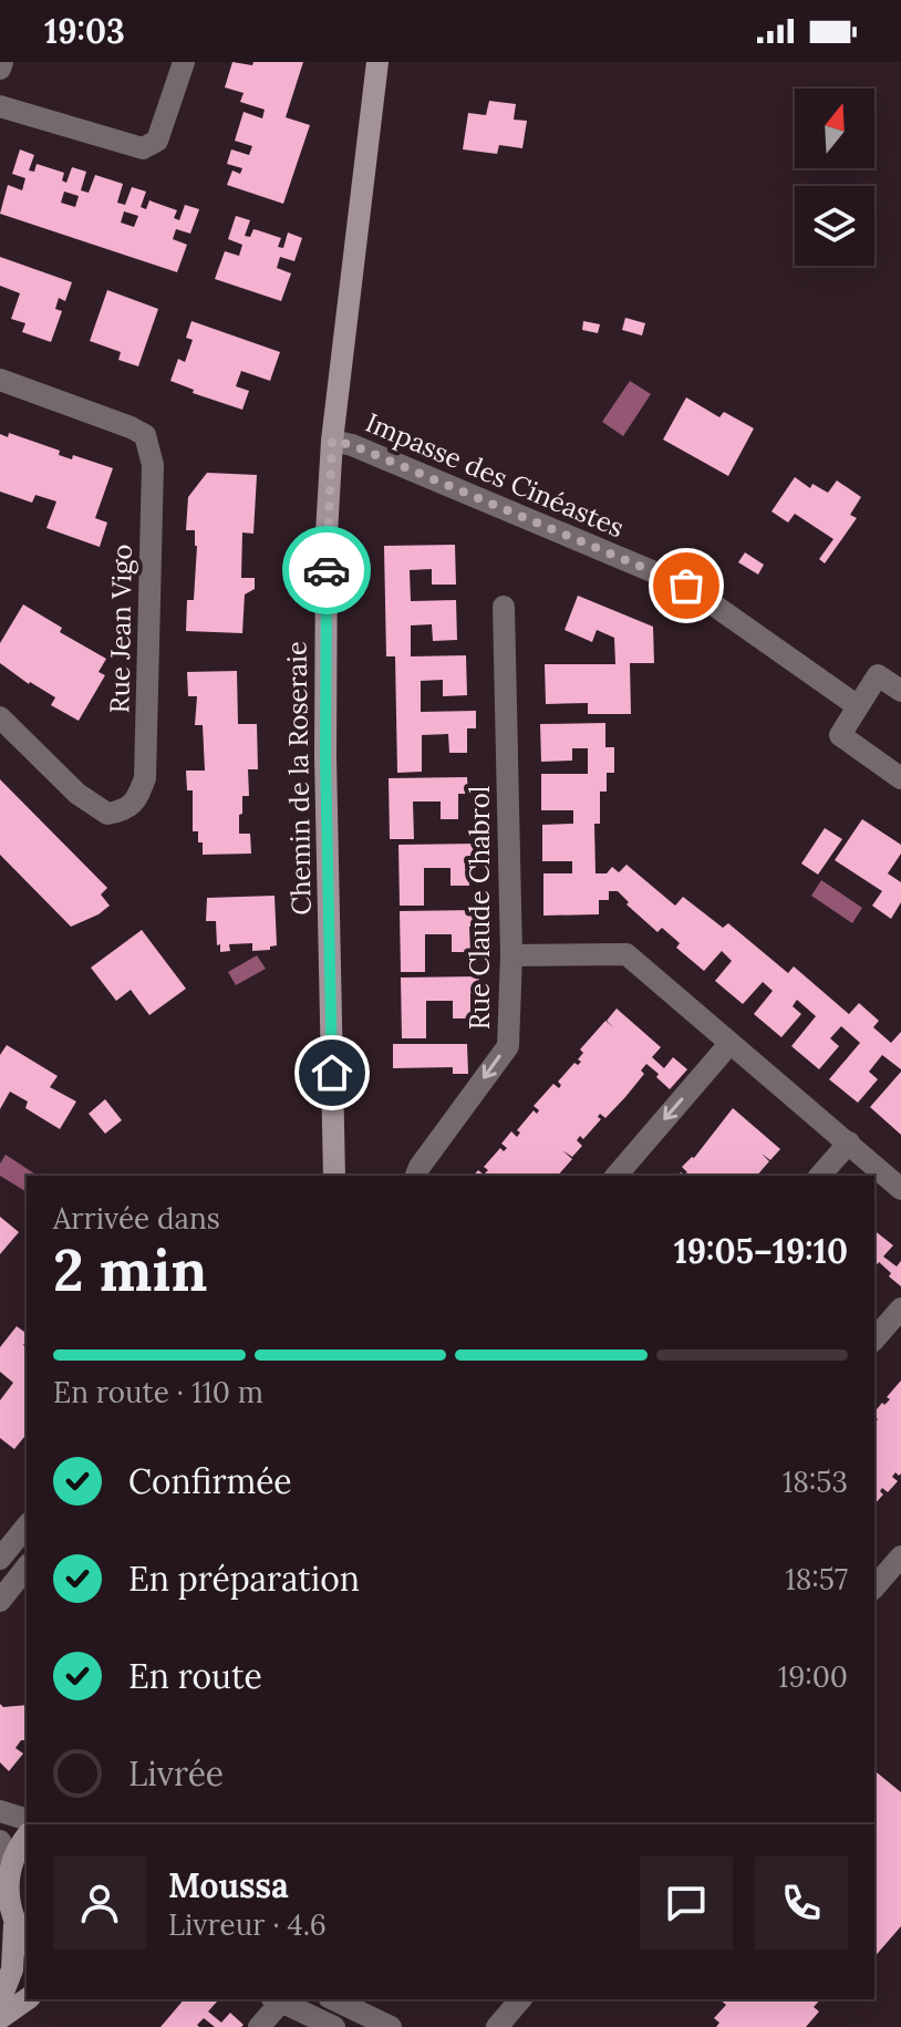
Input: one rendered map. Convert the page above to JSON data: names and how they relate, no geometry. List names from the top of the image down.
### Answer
{
  "streets": {
    "street": [
      "Impasse des Cinéastes",
      "Rue Jean Vigo",
      "Chemin de la Roseraie",
      "Rue Claude Chabrol"
    ]
  },
  "crossings": [
    ["Impasse des Cinéastes", "Chemin de la Roseraie"]
  ],
  "north": "top",
  "page": {
    "status": "19:03",
    "heading": ["2 min", "Arrivée dans", "19:05–19:10"],
    "panel": ["Moussa", "Livreur · 4.6"],
    "bar": "En route · 110 m",
    "list": [
      ["Confirmée", "18:53"],
      ["En préparation", "18:57"],
      ["En route", "19:00"],
      "Livrée"
    ]
  }
}
